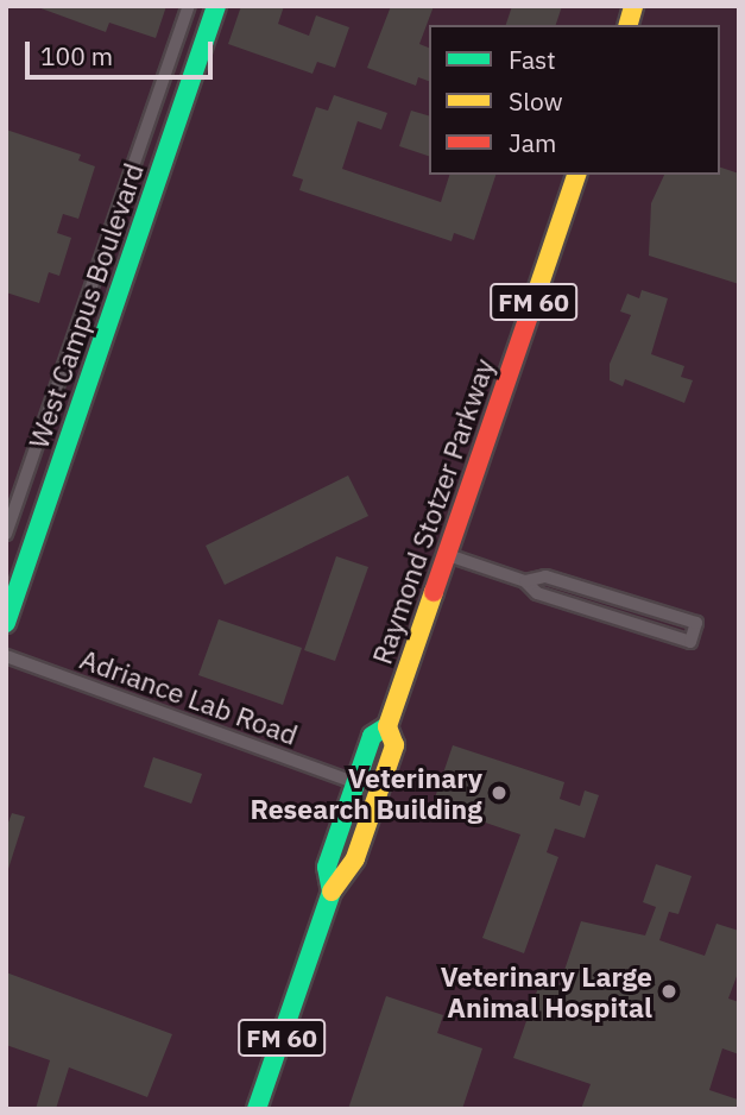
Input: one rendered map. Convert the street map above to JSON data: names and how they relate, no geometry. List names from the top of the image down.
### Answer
{
  "streets": {
    "main road": ["FM 60", "West Campus Boulevard", "Raymond Stotzer Parkway"],
    "street": ["Adriance Lab Road"]
  },
  "crossings": [
    ["Raymond Stotzer Parkway", "Adriance Lab Road"]
  ],
  "places": ["Veterinary Research Building", "Veterinary Large Animal Hospital"],
  "legend": ["Fast", "Slow", "Jam"],
  "scale_bar": "100 m"
}
